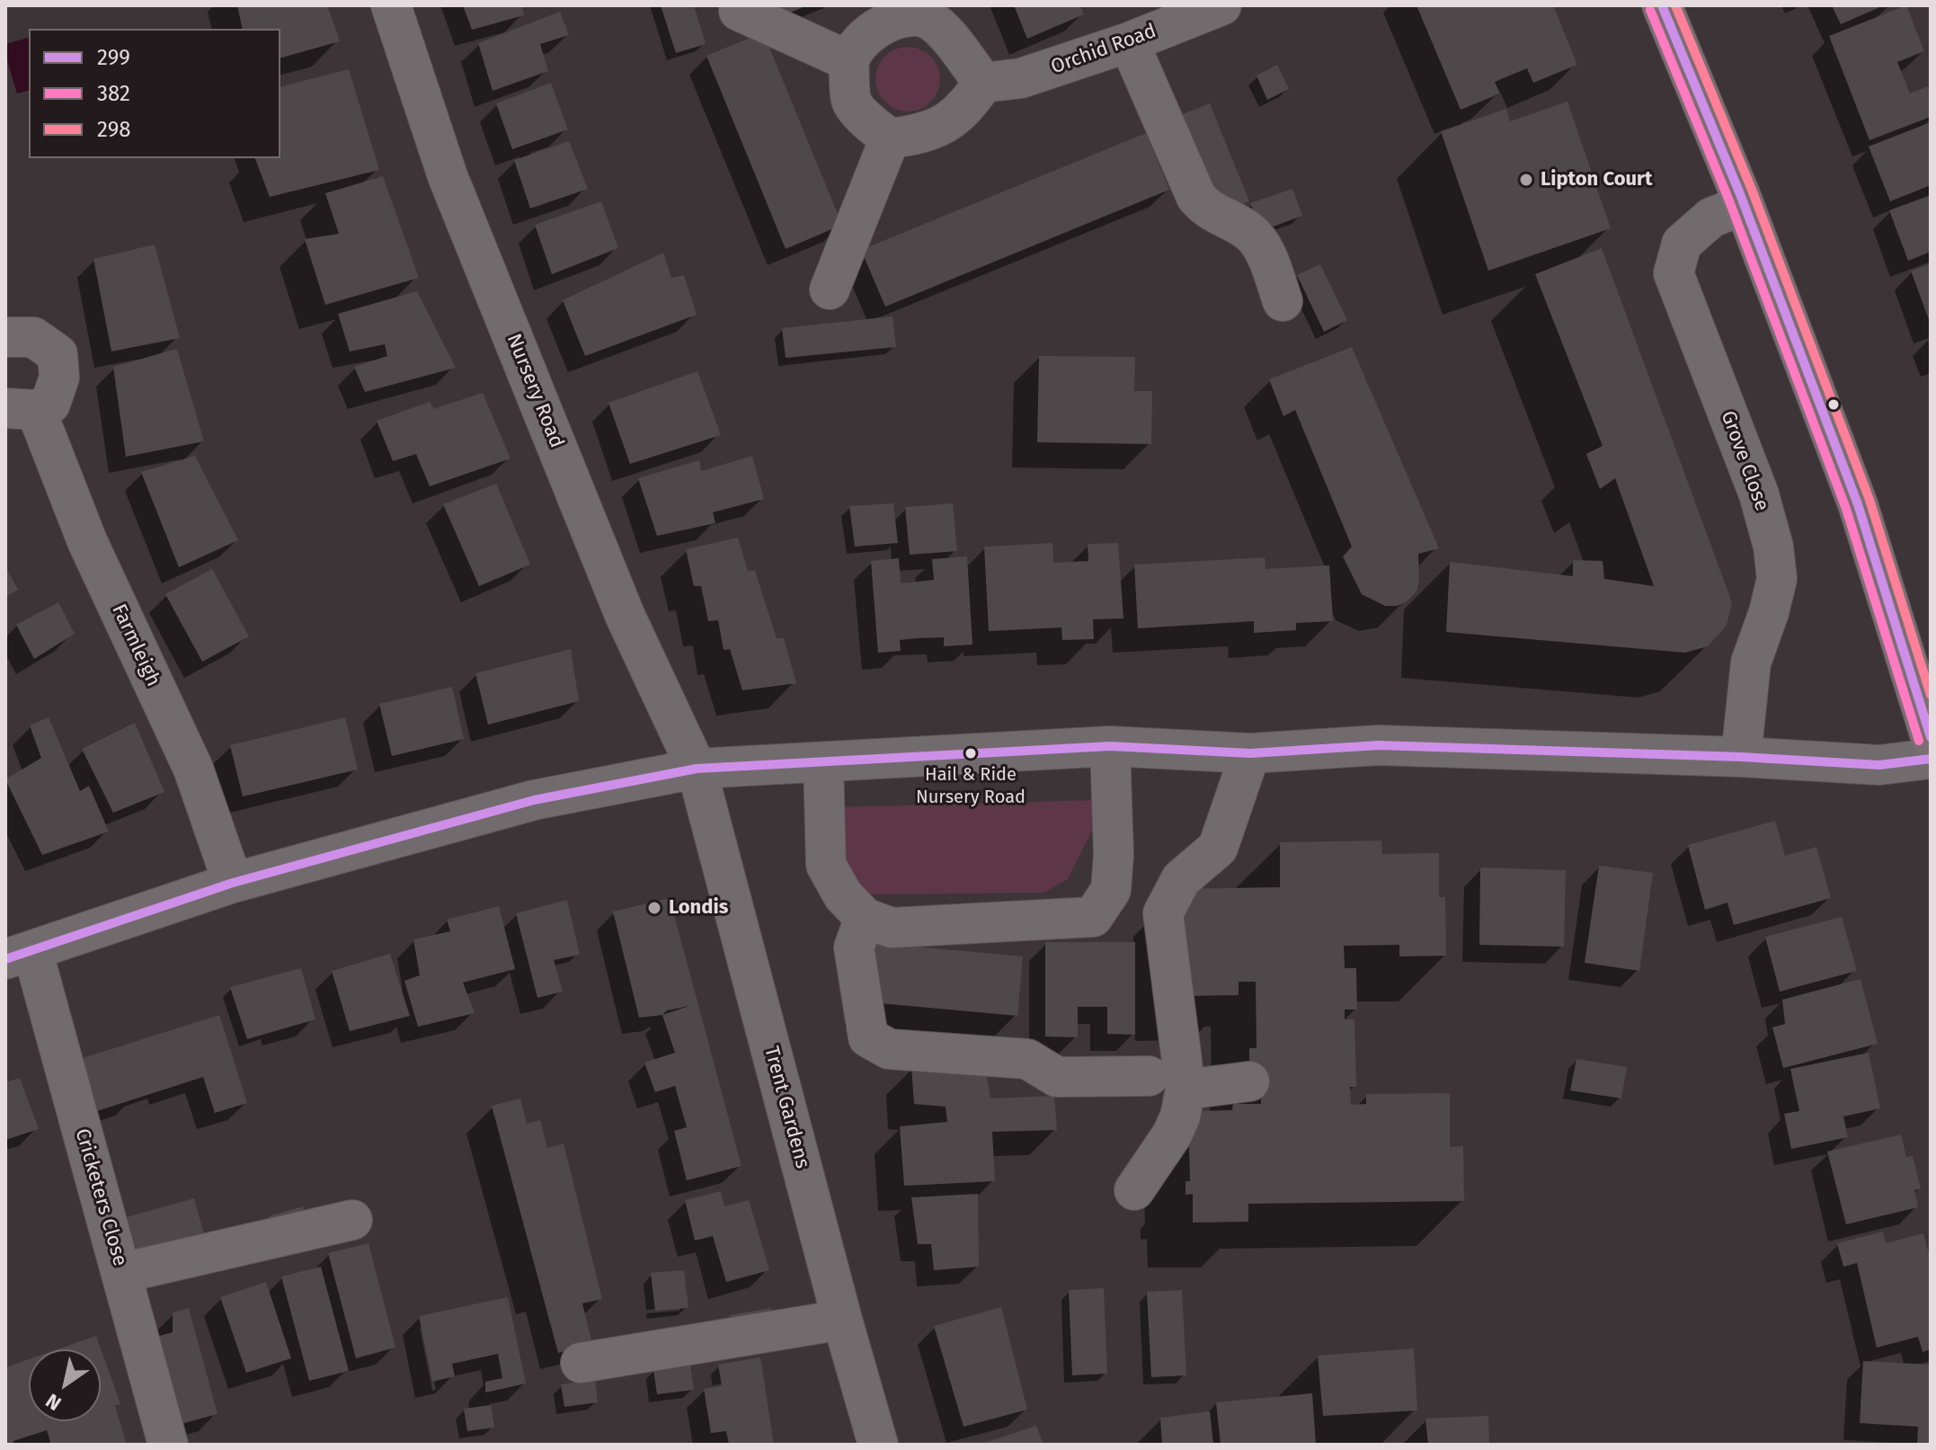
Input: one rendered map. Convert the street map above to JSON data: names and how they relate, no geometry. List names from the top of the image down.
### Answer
{
  "streets": {
    "street": [
      "Orchid Road",
      "Nursery Road",
      "Grove Close",
      "Farmleigh",
      "Trent Gardens",
      "Cricketers Close"
    ]
  },
  "crossings": [
    ["Nursery Road", "Trent Gardens"]
  ],
  "places": ["Lipton Court", "Hail & Ride Nursery Road", "Londis"],
  "lines": ["transit line 299", "transit line 298", "transit line 382"],
  "legend": ["299", "382", "298"],
  "north": "bottom left"
}
